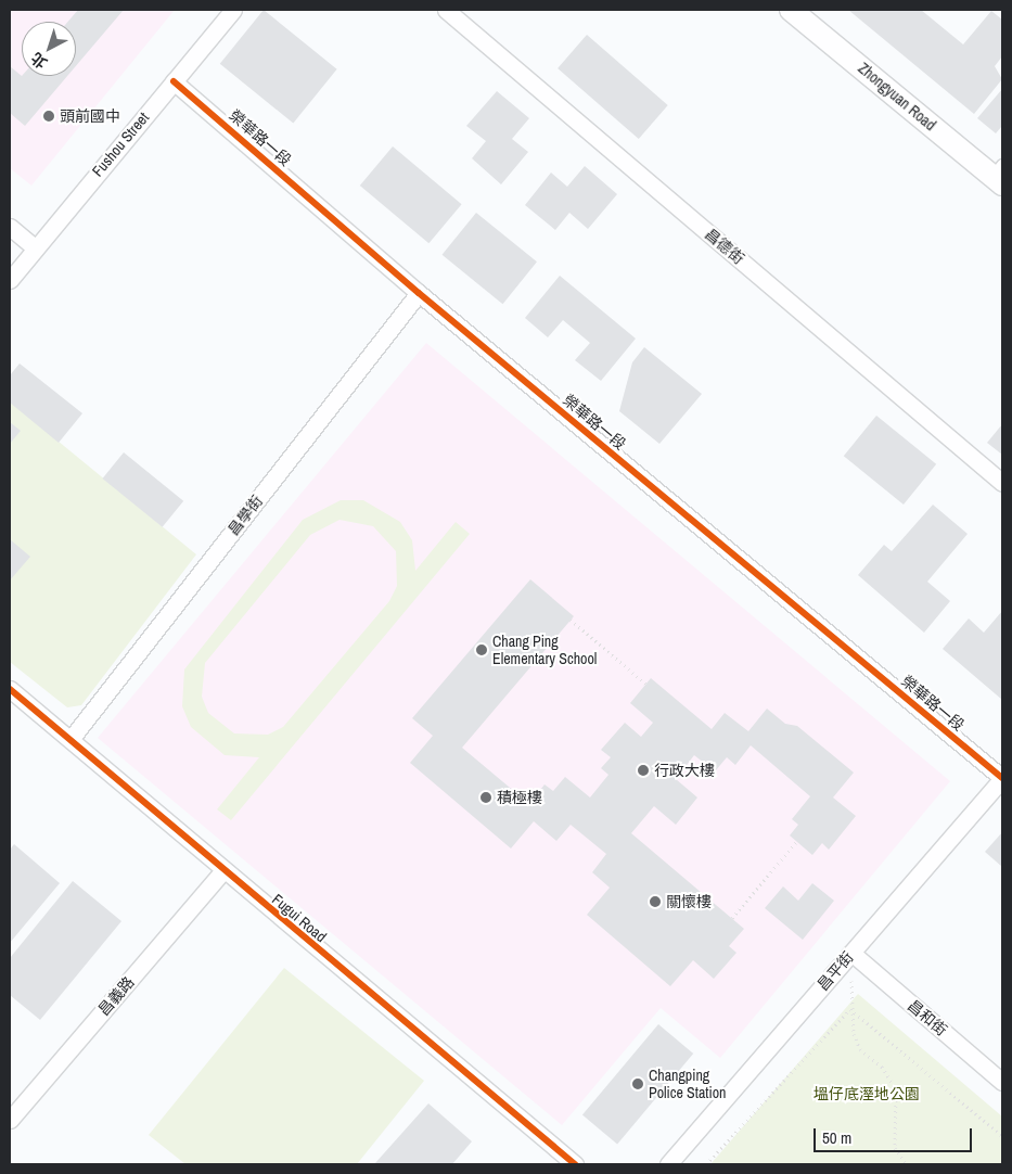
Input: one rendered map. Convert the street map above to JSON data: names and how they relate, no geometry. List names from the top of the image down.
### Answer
{
  "streets": {
    "street": [
      "Zhongyuan Road",
      "榮華路一段",
      "Fushou Street",
      "昌德街",
      "昌學街",
      "Fugui Road",
      "昌平街",
      "昌義路",
      "昌和街"
    ]
  },
  "crossings": [
    ["榮華路一段", "Fushou Street"],
    ["榮華路一段", "昌學街"],
    ["榮華路一段", "昌平街"],
    ["昌學街", "Fugui Road"],
    ["Fugui Road", "昌義路"],
    ["昌平街", "昌和街"]
  ],
  "parks": ["塭仔底溼地公園"],
  "places": [
    "頭前國中",
    "Chang Ping Elementary School",
    "行政大樓",
    "積極樓",
    "關懷樓",
    "Changping Police Station"
  ],
  "scale_bar": "50 m",
  "north": "bottom left"
}
